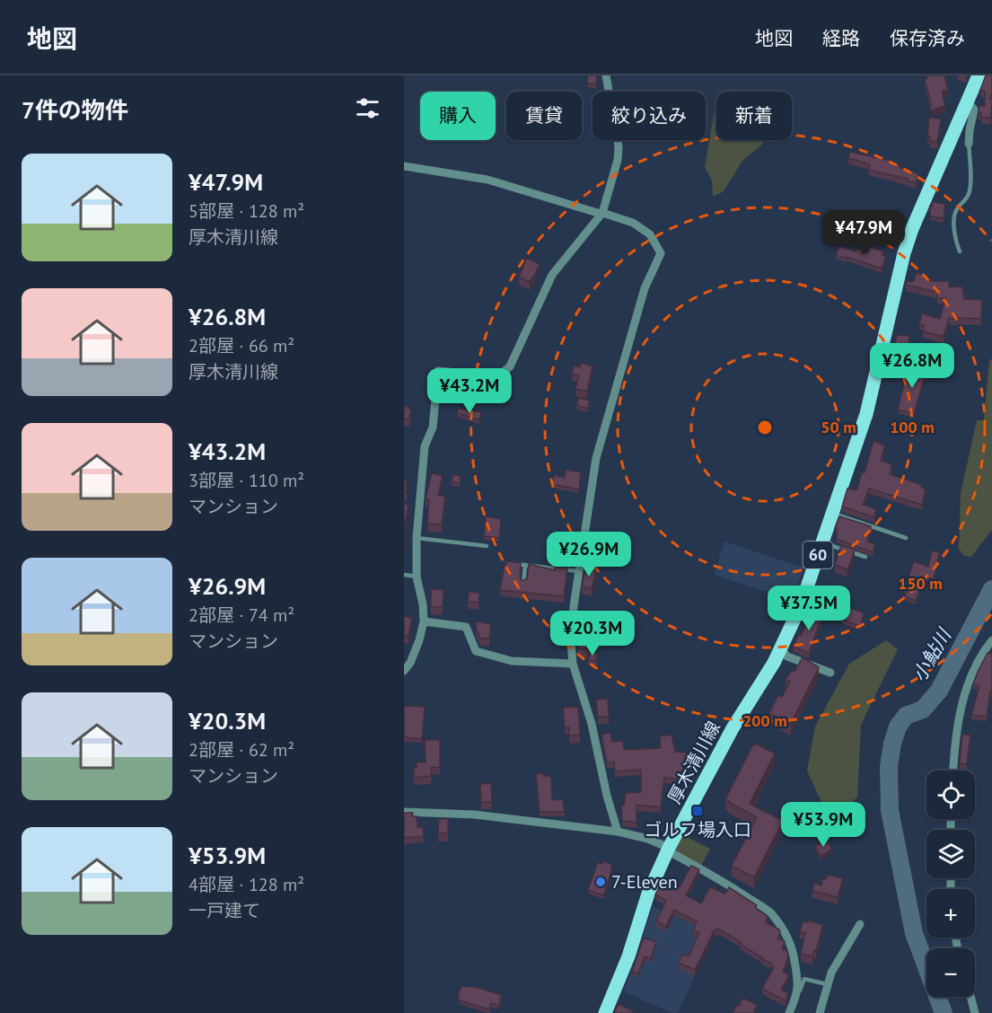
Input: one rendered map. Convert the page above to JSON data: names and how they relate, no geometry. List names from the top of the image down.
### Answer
{
  "streets": {
    "main road": ["60", "厚木清川線"]
  },
  "water": ["小鮎川"],
  "places": {
    "transit": ["ゴルフ場入口"],
    "other": ["7-Eleven"]
  },
  "page": {
    "header": "地図",
    "nav": ["地図", "経路", "保存済み"],
    "heading": "7件の物件",
    "chip": [
      "購入",
      "賃貸",
      "絞り込み",
      "新着"
    ],
    "list": [
      {
        "name": "¥47.9M",
        "note": "5部屋 · 128 m² · 厚木清川線"
      },
      {
        "name": "¥26.8M",
        "note": "2部屋 · 66 m² · 厚木清川線"
      },
      {
        "name": "¥43.2M",
        "note": "3部屋 · 110 m² · マンション"
      },
      {
        "name": "¥26.9M",
        "note": "2部屋 · 74 m² · マンション"
      },
      {
        "name": "¥20.3M",
        "note": "2部屋 · 62 m² · マンション"
      },
      {
        "name": "¥53.9M",
        "note": "4部屋 · 128 m² · 一戸建て"
      }
    ],
    "price": [
      "¥47.9M",
      "¥26.8M",
      "¥43.2M",
      "¥26.9M",
      "¥37.5M",
      "¥20.3M",
      "¥53.9M"
    ],
    "map_buttons": ["+", "−"]
  },
  "rings": [
    "50 m",
    "100 m",
    "150 m",
    "200 m"
  ]
}
